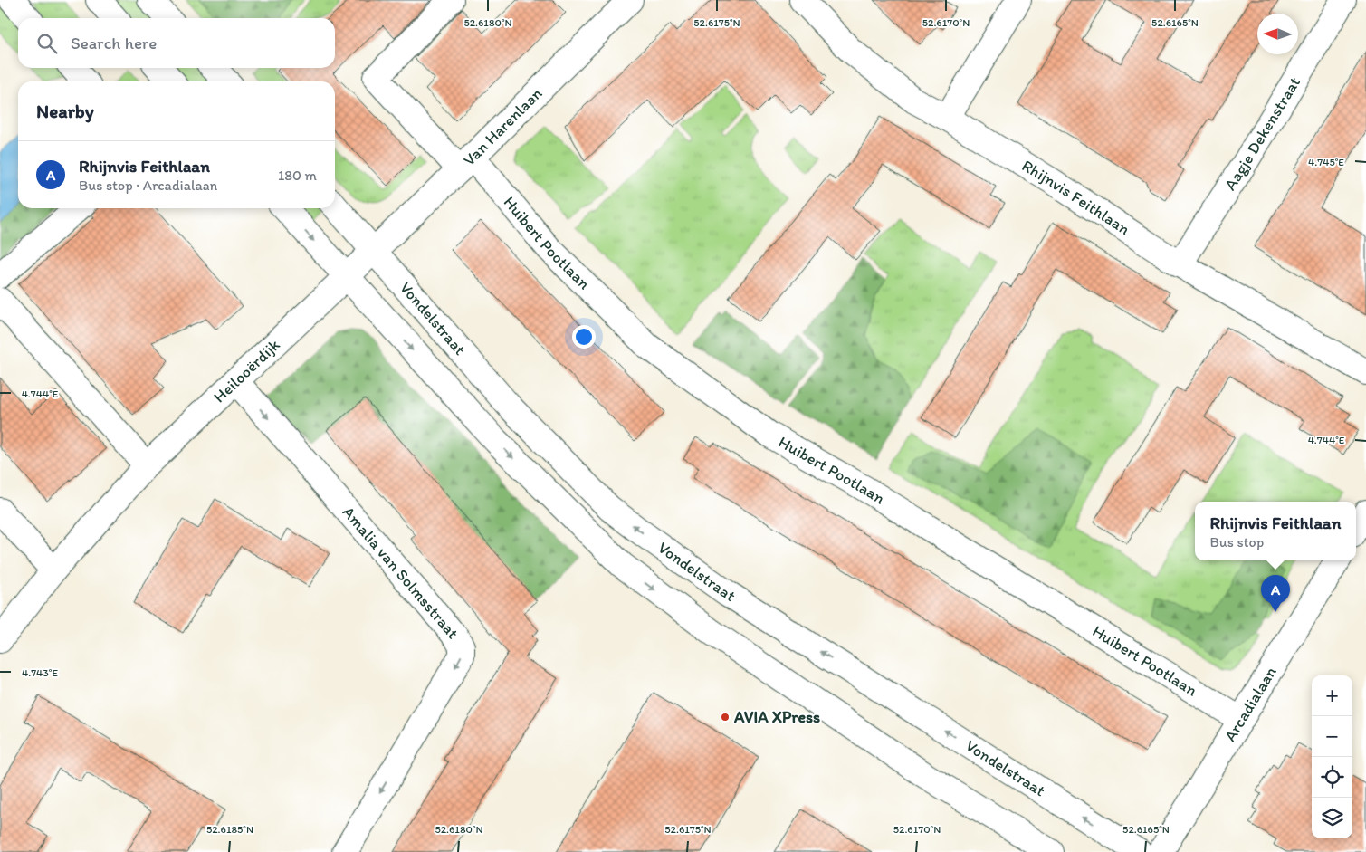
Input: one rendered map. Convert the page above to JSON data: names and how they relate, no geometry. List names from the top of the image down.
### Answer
{
  "streets": {
    "street": [
      "Van Harenlaan",
      "Aagje Dekenstraat",
      "Rhijnvis Feithlaan",
      "Huibert Pootlaan",
      "Vondelstraat",
      "Heilooërdijk",
      "Amalia van Solmsstraat",
      "Arcadialaan"
    ]
  },
  "crossings": [
    ["Van Harenlaan", "Huibert Pootlaan"],
    ["Van Harenlaan", "Vondelstraat"],
    ["Van Harenlaan", "Heilooërdijk"],
    ["Aagje Dekenstraat", "Rhijnvis Feithlaan"],
    ["Huibert Pootlaan", "Arcadialaan"],
    ["Heilooërdijk", "Amalia van Solmsstraat"]
  ],
  "one_way": ["Amalia van Solmsstraat"],
  "places": ["AVIA XPress"],
  "north": "left",
  "page": {
    "search": "Search here",
    "heading": "Nearby",
    "list": [
      {
        "mark": "A",
        "name": "Rhijnvis Feithlaan",
        "note": "Bus stop · Arcadialaan",
        "value": "180 m"
      }
    ],
    "popup": ["Rhijnvis Feithlaan", "Bus stop"],
    "pins": "A",
    "map_buttons": ["+", "−"]
  },
  "coordinates": [
    "52.6180°N",
    "52.6175°N",
    "52.6170°N",
    "52.6165°N",
    "4.745°E",
    "4.744°E",
    "4.743°E",
    "52.6185°N"
  ]
}
